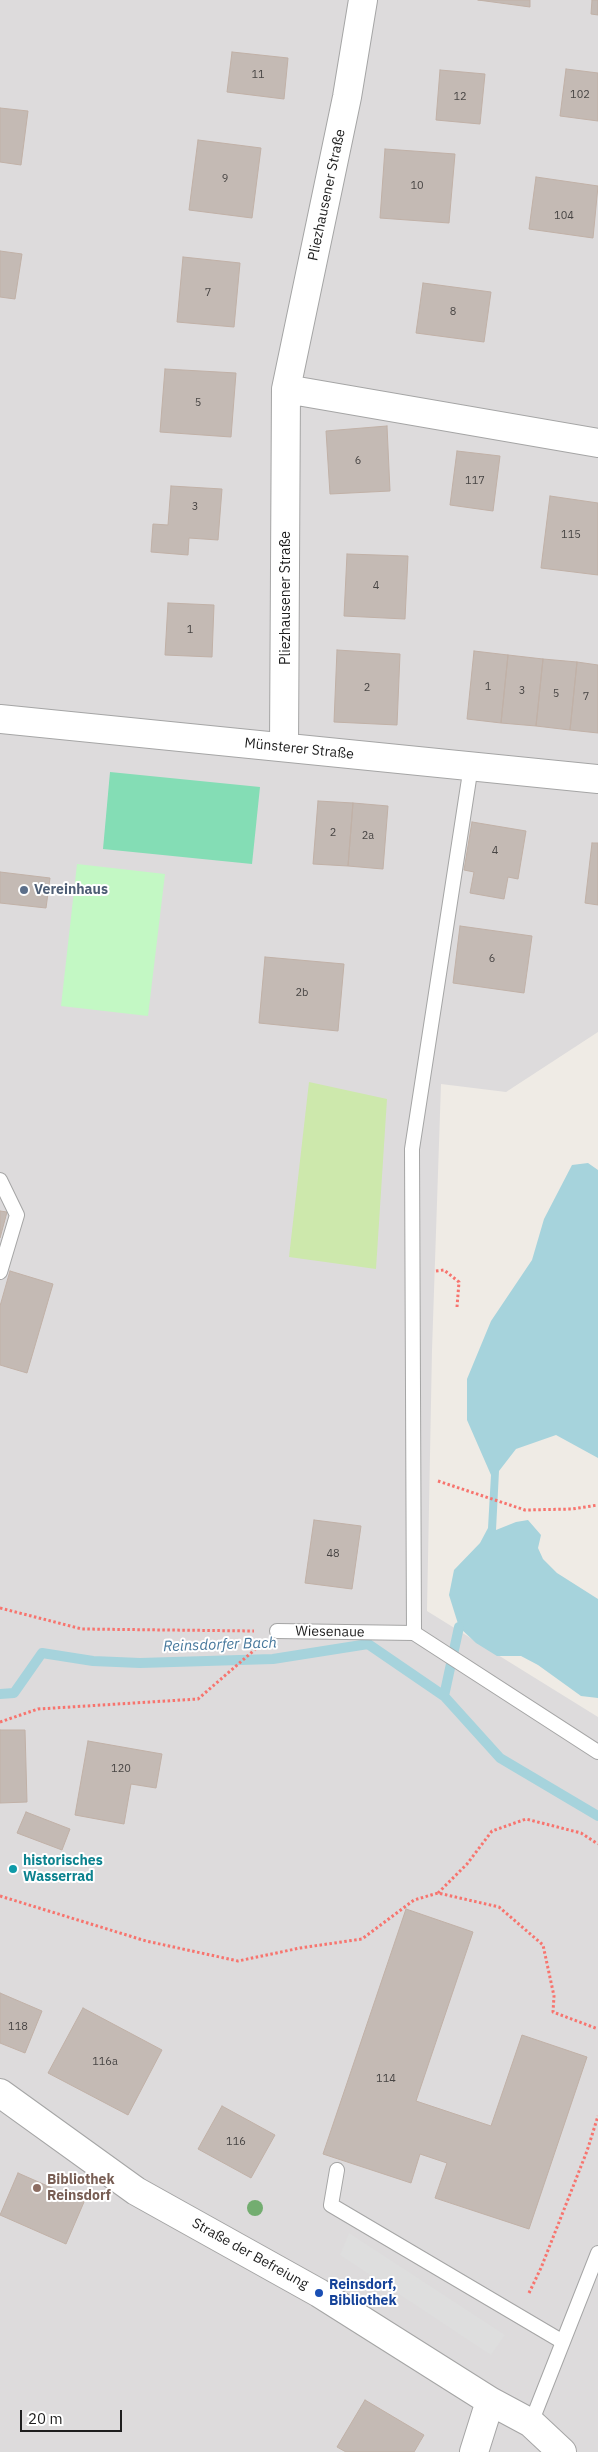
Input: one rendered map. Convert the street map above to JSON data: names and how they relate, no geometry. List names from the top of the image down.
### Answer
{
  "streets": {
    "street": ["Pliezhausener Straße", "Münsterer Straße", "Straße der Befreiung"],
    "lane": ["Wiesenaue"]
  },
  "crossings": [
    ["Pliezhausener Straße", "Münsterer Straße"]
  ],
  "water": ["Reinsdorfer Bach"],
  "places": [
    "Vereinhaus",
    "historisches Wasserrad",
    "Bibliothek Reinsdorf",
    "Reinsdorf, Bibliothek"
  ],
  "house_numbers": [
    "11",
    "102",
    "12",
    "9",
    "10",
    "104",
    "7",
    "8",
    "5",
    "6",
    "117",
    "3",
    "115",
    "4",
    "1",
    "1",
    "2",
    "3",
    "5",
    "7",
    "2",
    "2a",
    "4",
    "6",
    "2b",
    "48",
    "120",
    "118",
    "116a",
    "114",
    "116"
  ],
  "scale_bar": "20 m"
}
